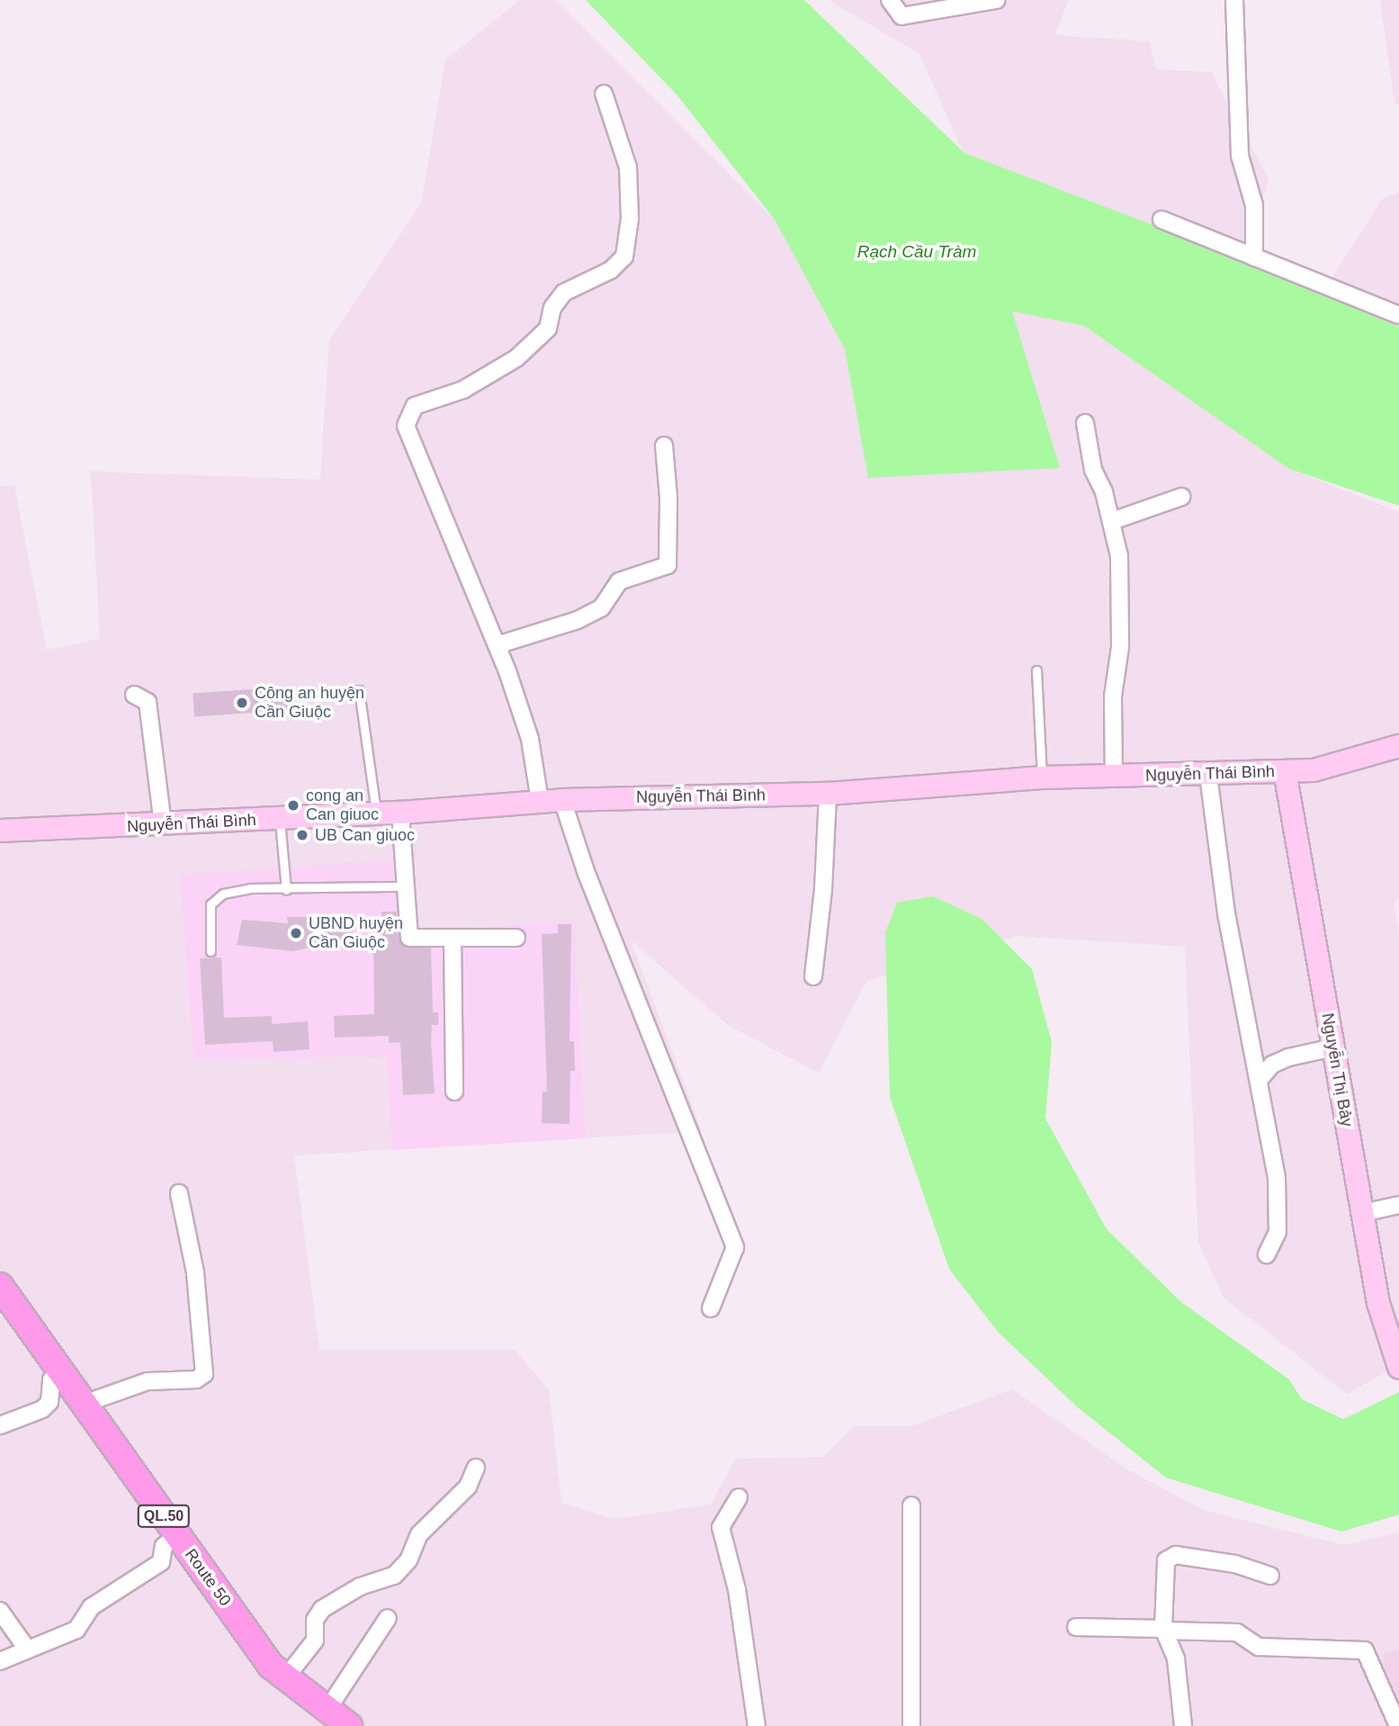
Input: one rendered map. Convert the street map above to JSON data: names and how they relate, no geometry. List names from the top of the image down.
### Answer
{
  "streets": {
    "main road": ["QL.50", "Route 50"],
    "street": ["Nguyễn Thái Bình", "Nguyễn Thị Bảy"]
  },
  "crossings": [
    ["Nguyễn Thái Bình", "Nguyễn Thị Bảy"]
  ],
  "water": ["Rạch Cầu Tràm"],
  "places": [
    "Công an huyện Cần Giuộc",
    "cong an Can giuoc",
    "UB Can giuoc",
    "UBND huyện Cần Giuộc"
  ]
}
